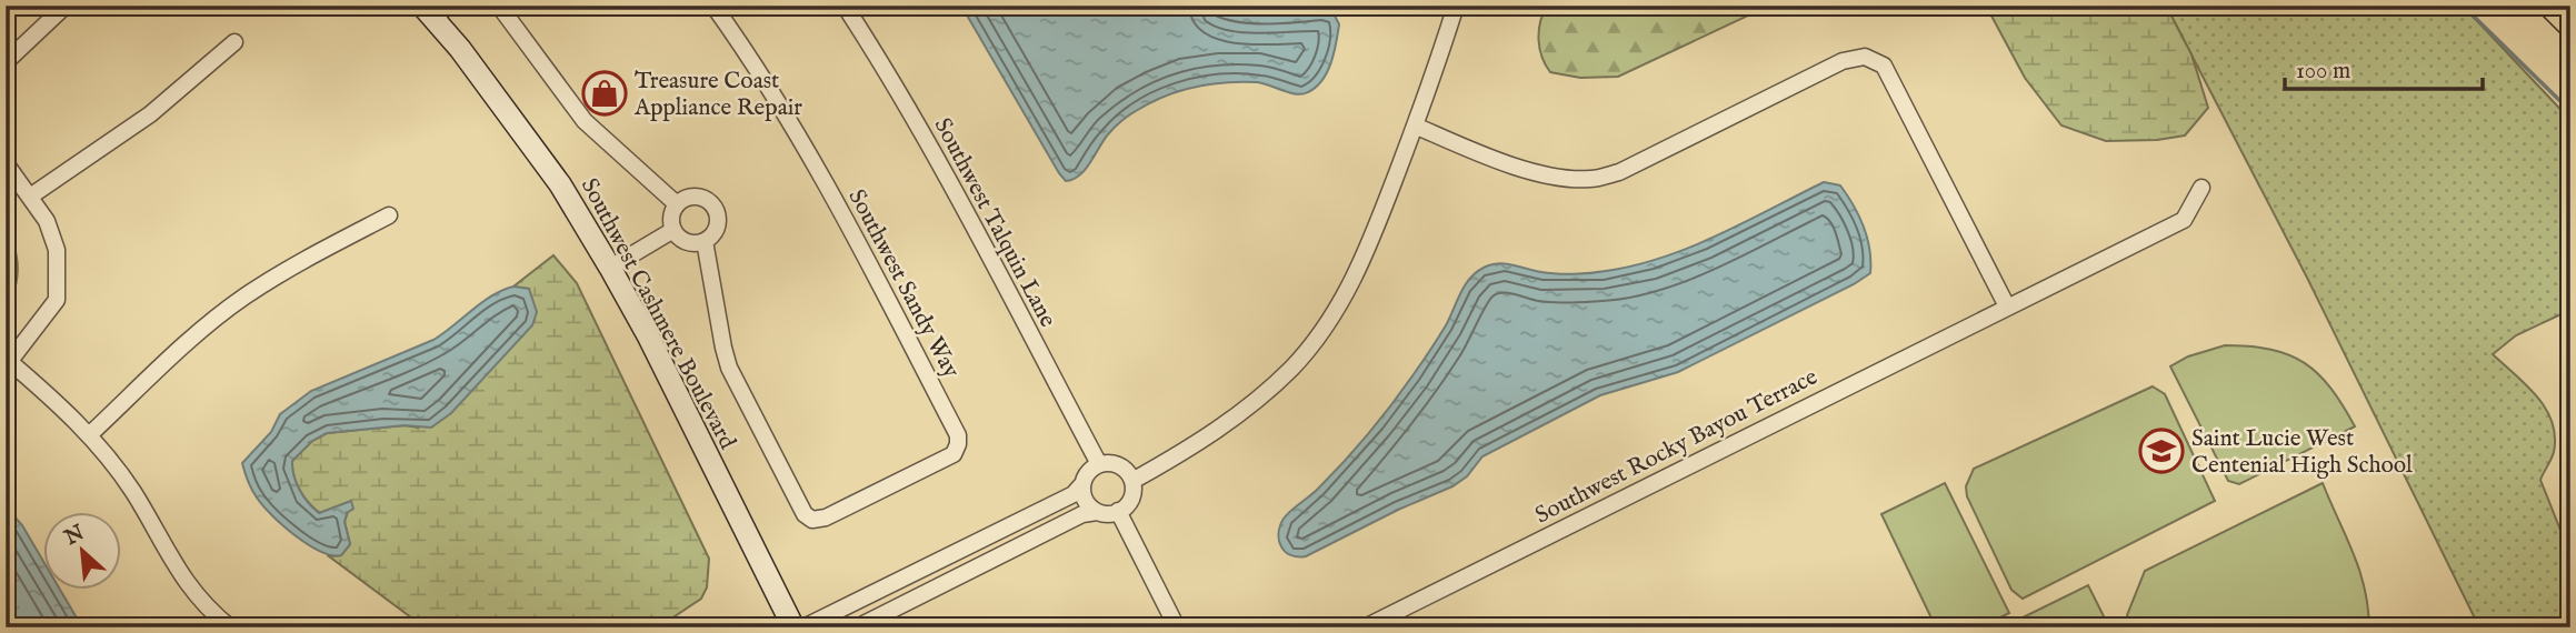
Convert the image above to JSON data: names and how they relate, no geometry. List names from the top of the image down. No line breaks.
{"streets":{"street":["Southwest Talquin Lane","Southwest Sandy Way","Southwest Cashmere Boulevard","Southwest Rocky Bayou Terrace"]},"places":{"shop":["Treasure Coast Appliance Repair"],"school or university":["Saint Lucie West Centenial High School"]},"scale_bar":"100 m","north":"top left"}
